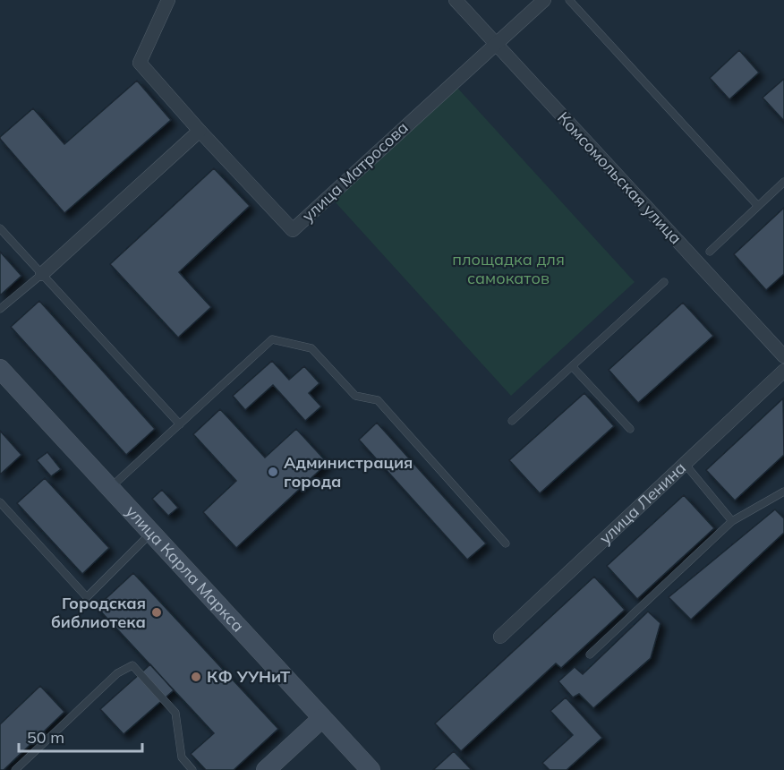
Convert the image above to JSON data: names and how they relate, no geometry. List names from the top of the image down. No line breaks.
{"streets":{"main road":["улица Карла Маркса"],"street":["улица Матросова","Комсомольская улица","улица Ленина"]},"crossings":[["улица Матросова","Комсомольская улица"]],"parks":["площадка для самокатов"],"places":["Администрация города","Городская библиотека","КФ УУНиТ"],"scale_bar":"50 m"}
